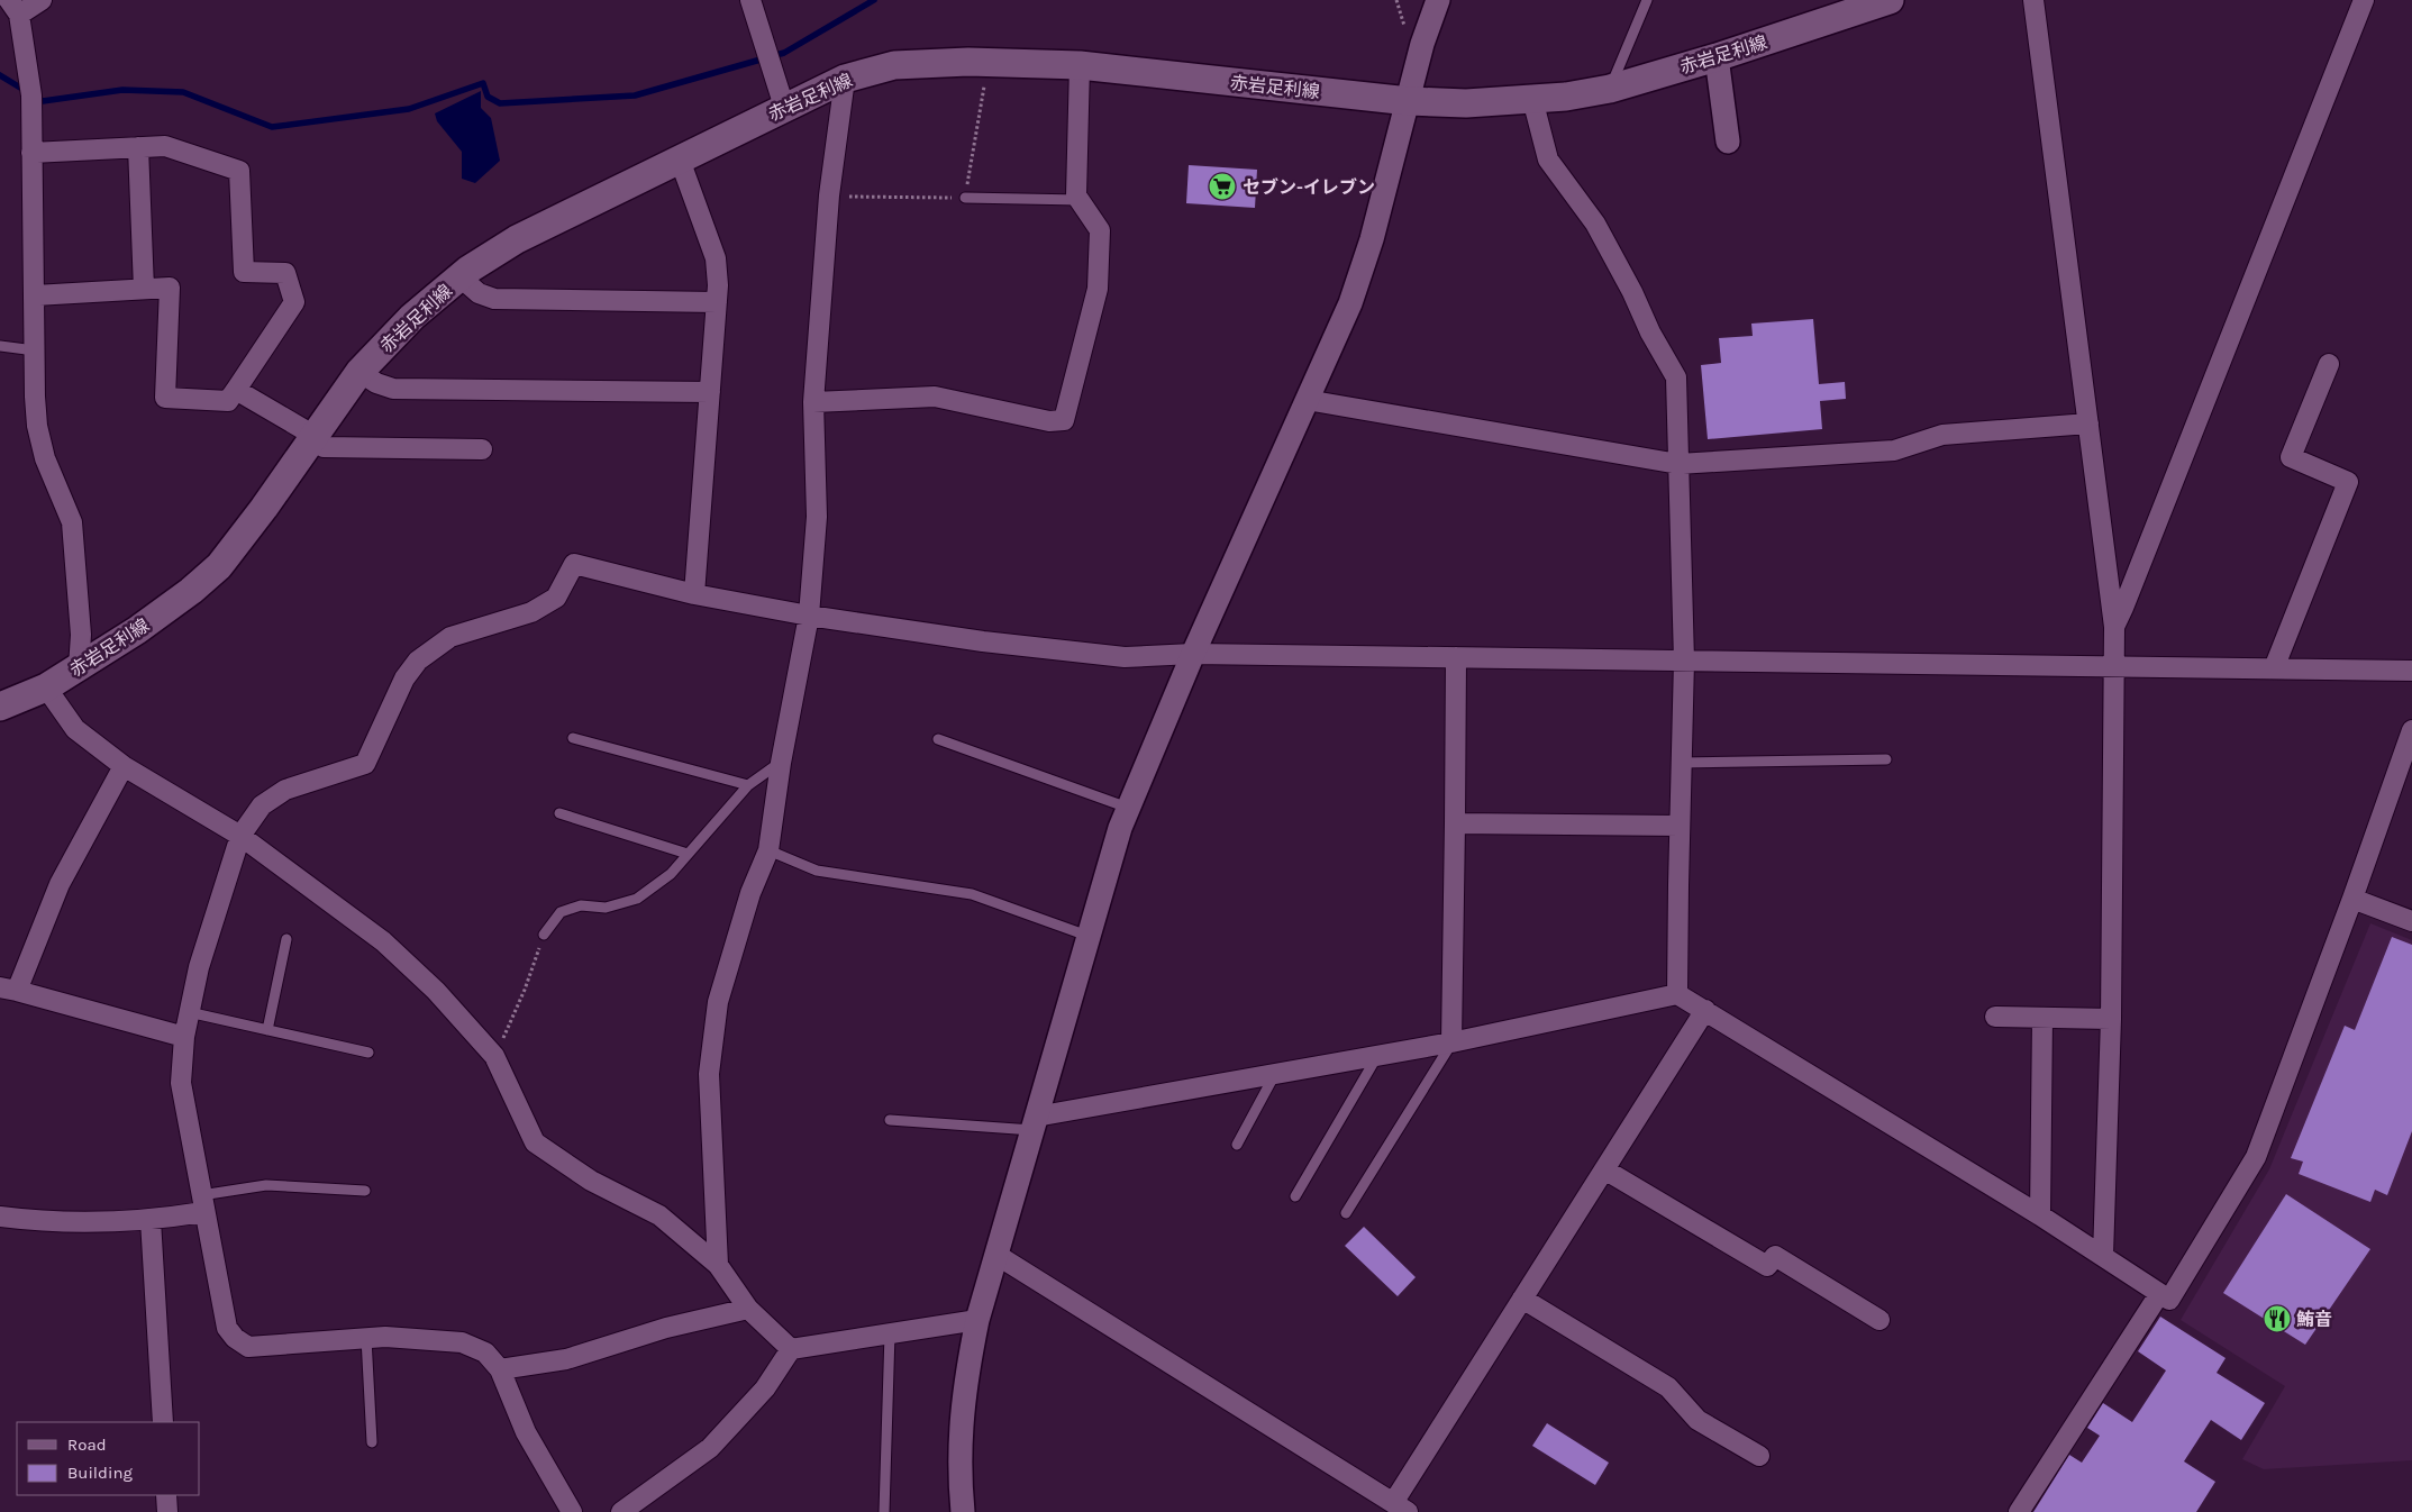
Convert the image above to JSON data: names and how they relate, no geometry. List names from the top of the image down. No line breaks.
{"streets":{"main road":["赤岩足利線"]},"places":{"supermarket":["セブン-イレブン"],"restaurant":["鮪音"]},"legend":["Road","Building"]}
